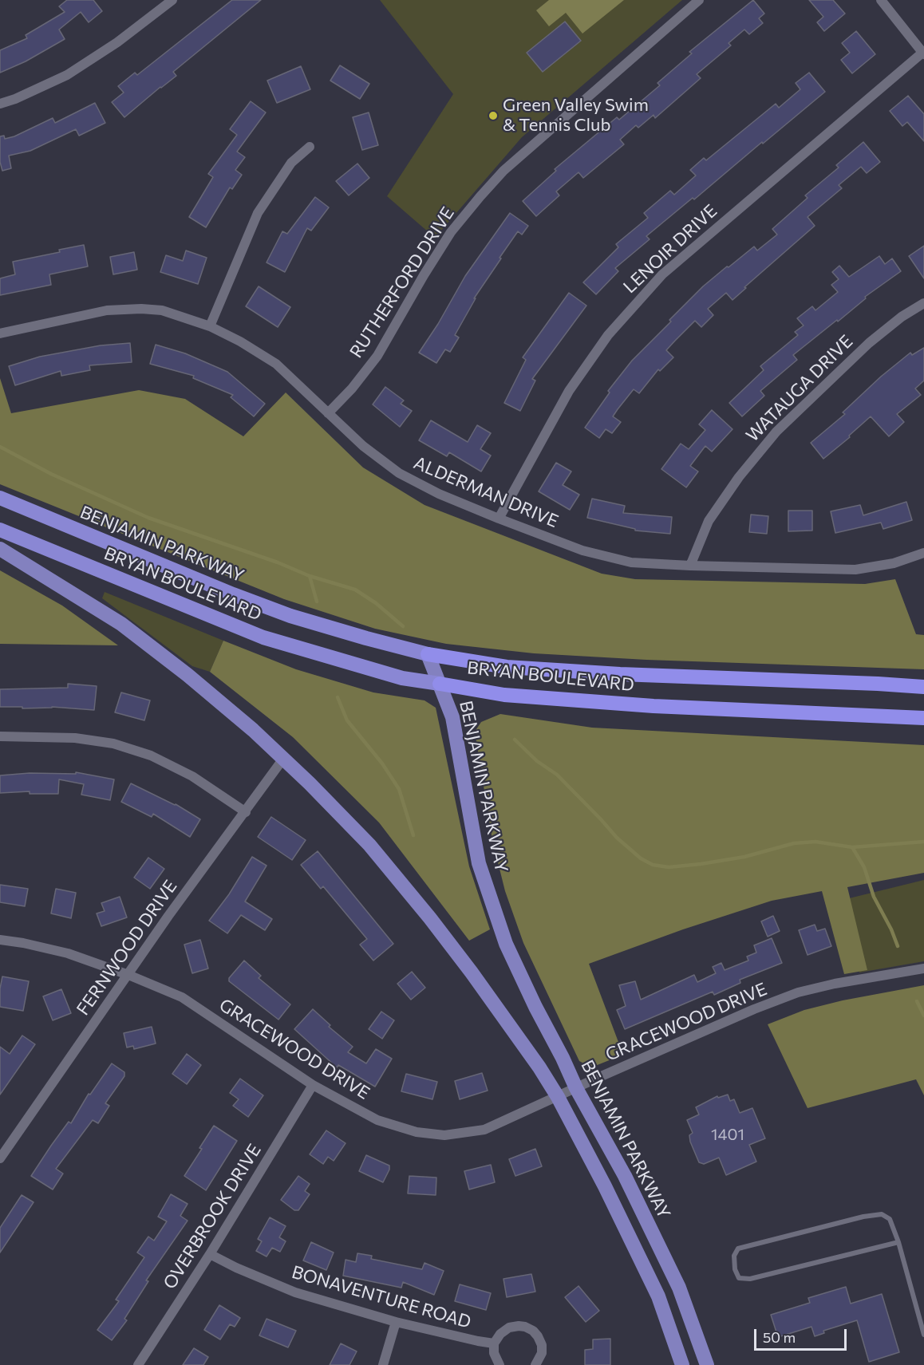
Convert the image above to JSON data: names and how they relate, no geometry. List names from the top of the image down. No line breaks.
{"streets":{"highway":["BENJAMIN PARKWAY","BRYAN BOULEVARD"],"street":["LENOIR DRIVE","RUTHERFORD DRIVE","WATAUGA DRIVE","ALDERMAN DRIVE","FERNWOOD DRIVE","GRACEWOOD DRIVE","OVERBROOK DRIVE","BONAVENTURE ROAD"]},"crossings":[["LENOIR DRIVE","ALDERMAN DRIVE"],["RUTHERFORD DRIVE","ALDERMAN DRIVE"],["WATAUGA DRIVE","ALDERMAN DRIVE"],["BENJAMIN PARKWAY","BRYAN BOULEVARD"],["BENJAMIN PARKWAY","GRACEWOOD DRIVE"],["FERNWOOD DRIVE","GRACEWOOD DRIVE"],["GRACEWOOD DRIVE","OVERBROOK DRIVE"],["OVERBROOK DRIVE","BONAVENTURE ROAD"]],"places":["Green Valley Swim & Tennis Club"],"house_numbers":["1401"],"scale_bar":"50 m"}
